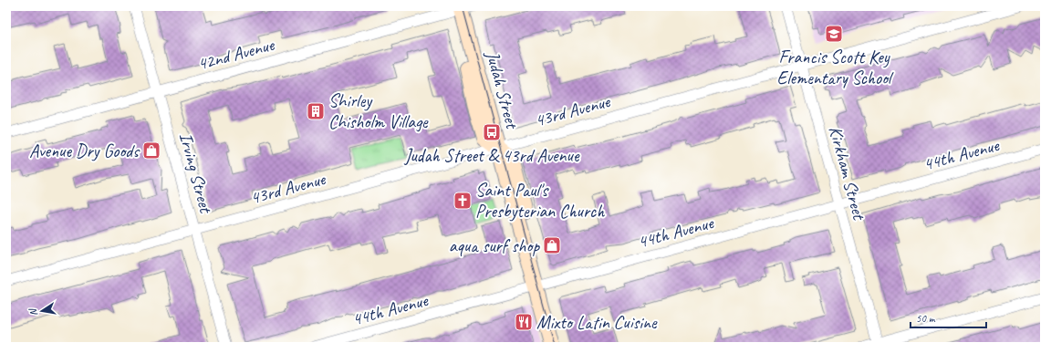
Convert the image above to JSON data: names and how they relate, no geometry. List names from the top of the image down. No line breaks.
{"streets":{"street":["42nd Avenue","Judah Street","43rd Avenue","44th Avenue","Irving Street","Kirkham Street"]},"crossings":[["42nd Avenue","Judah Street"],["42nd Avenue","Irving Street"],["Judah Street","43rd Avenue"],["Judah Street","44th Avenue"],["43rd Avenue","Irving Street"],["43rd Avenue","Kirkham Street"],["44th Avenue","Kirkham Street"]],"places":{"school or university":["Francis Scott Key Elementary School"],"building":["Shirley Chisholm Village"],"bus stop":["Judah Street & 43rd Avenue"],"shop":["Avenue Dry Goods","aqua surf shop"],"church":["Saint Paul's Presbyterian Church"],"restaurant":["Mixto Latin Cuisine"]},"scale_bar":"50 m","north":"left"}
